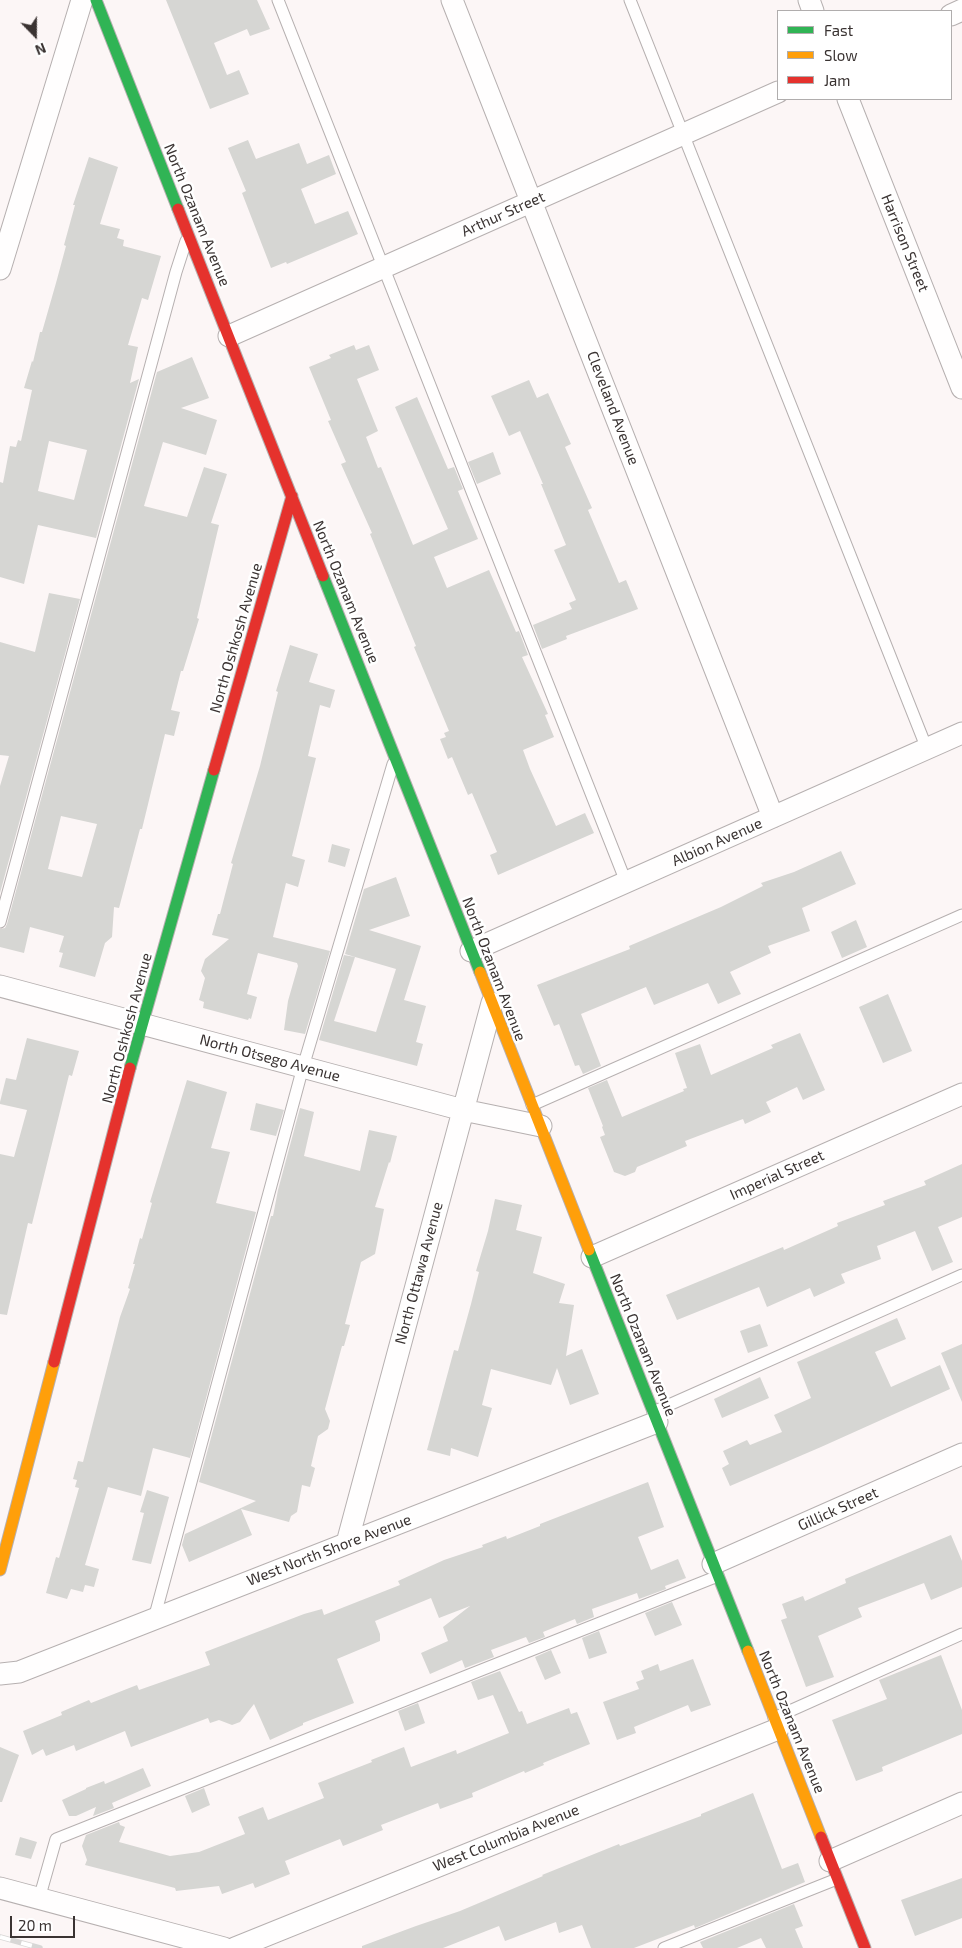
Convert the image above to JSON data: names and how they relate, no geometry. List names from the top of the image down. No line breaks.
{"streets":{"street":["Arthur Street","North Ozanam Avenue","Harrison Street","Cleveland Avenue","North Oshkosh Avenue","Albion Avenue","North Otsego Avenue","Imperial Street","North Ottawa Avenue","Gillick Street","West North Shore Avenue","West Columbia Avenue"]},"crossings":[["Arthur Street","North Ozanam Avenue"],["Arthur Street","Cleveland Avenue"],["North Ozanam Avenue","North Oshkosh Avenue"],["North Ozanam Avenue","Albion Avenue"],["North Ozanam Avenue","North Otsego Avenue"],["North Ozanam Avenue","Imperial Street"],["North Ozanam Avenue","North Ottawa Avenue"],["North Ozanam Avenue","Gillick Street"],["North Ozanam Avenue","West North Shore Avenue"],["North Ozanam Avenue","West Columbia Avenue"],["Cleveland Avenue","Albion Avenue"],["North Oshkosh Avenue","North Otsego Avenue"],["North Otsego Avenue","North Ottawa Avenue"],["North Ottawa Avenue","West North Shore Avenue"]],"legend":["Fast","Slow","Jam"],"scale_bar":"20 m","north":"bottom"}
